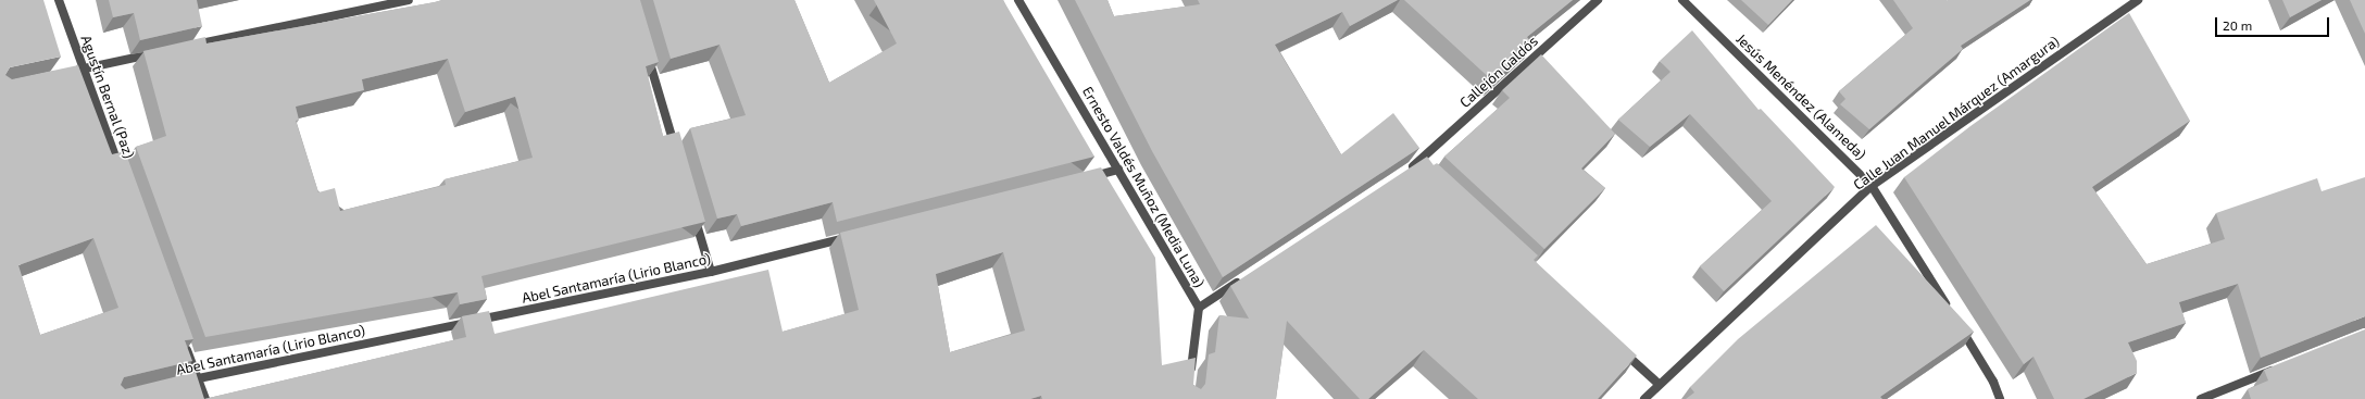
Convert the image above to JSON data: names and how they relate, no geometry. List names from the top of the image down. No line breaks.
{"streets":{"street":["Callejón Galdós","Agustín Bernal (Paz)","Jesús Menéndez (Alameda)","Calle Juan Manuel Márquez (Amargura)","Ernesto Valdés Muñoz (Media Luna)","Abel Santamaría (Lirio Blanco)"]},"crossings":[["Jesús Menéndez (Alameda)","Calle Juan Manuel Márquez (Amargura)"]],"scale_bar":"20 m"}
